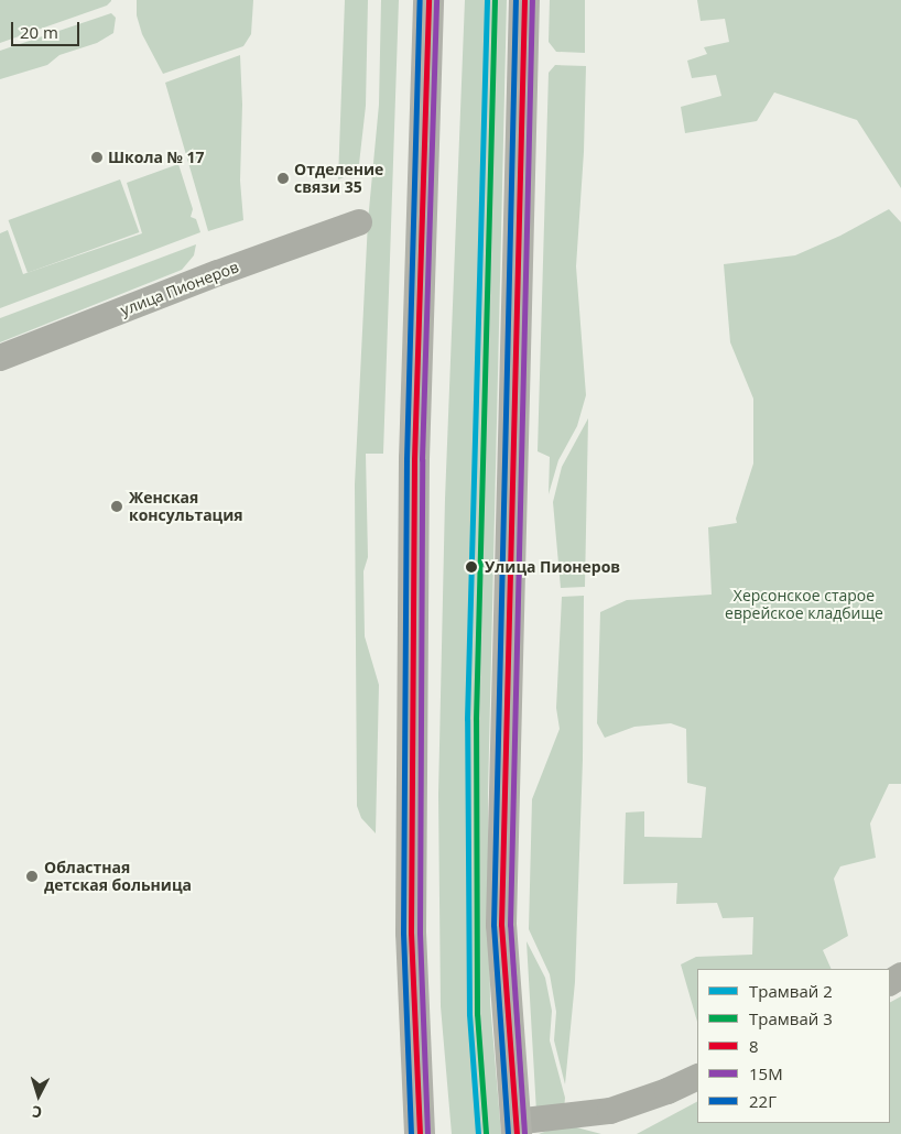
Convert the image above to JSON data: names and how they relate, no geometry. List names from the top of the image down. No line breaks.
{"streets":{"street":["улица Пионеров"]},"parks":["Херсонское старое еврейское кладбище"],"places":["Школа № 17","Отделение связи 35","Женская консультация","Улица Пионеров","Областная детская больница"],"lines":["tram line 2","tram line 3","transit line 8","transit line 15М","transit line 22Г"],"legend":["Трамвай 2","Трамвай 3","8","15М","22Г"],"scale_bar":"20 m","north":"bottom"}
